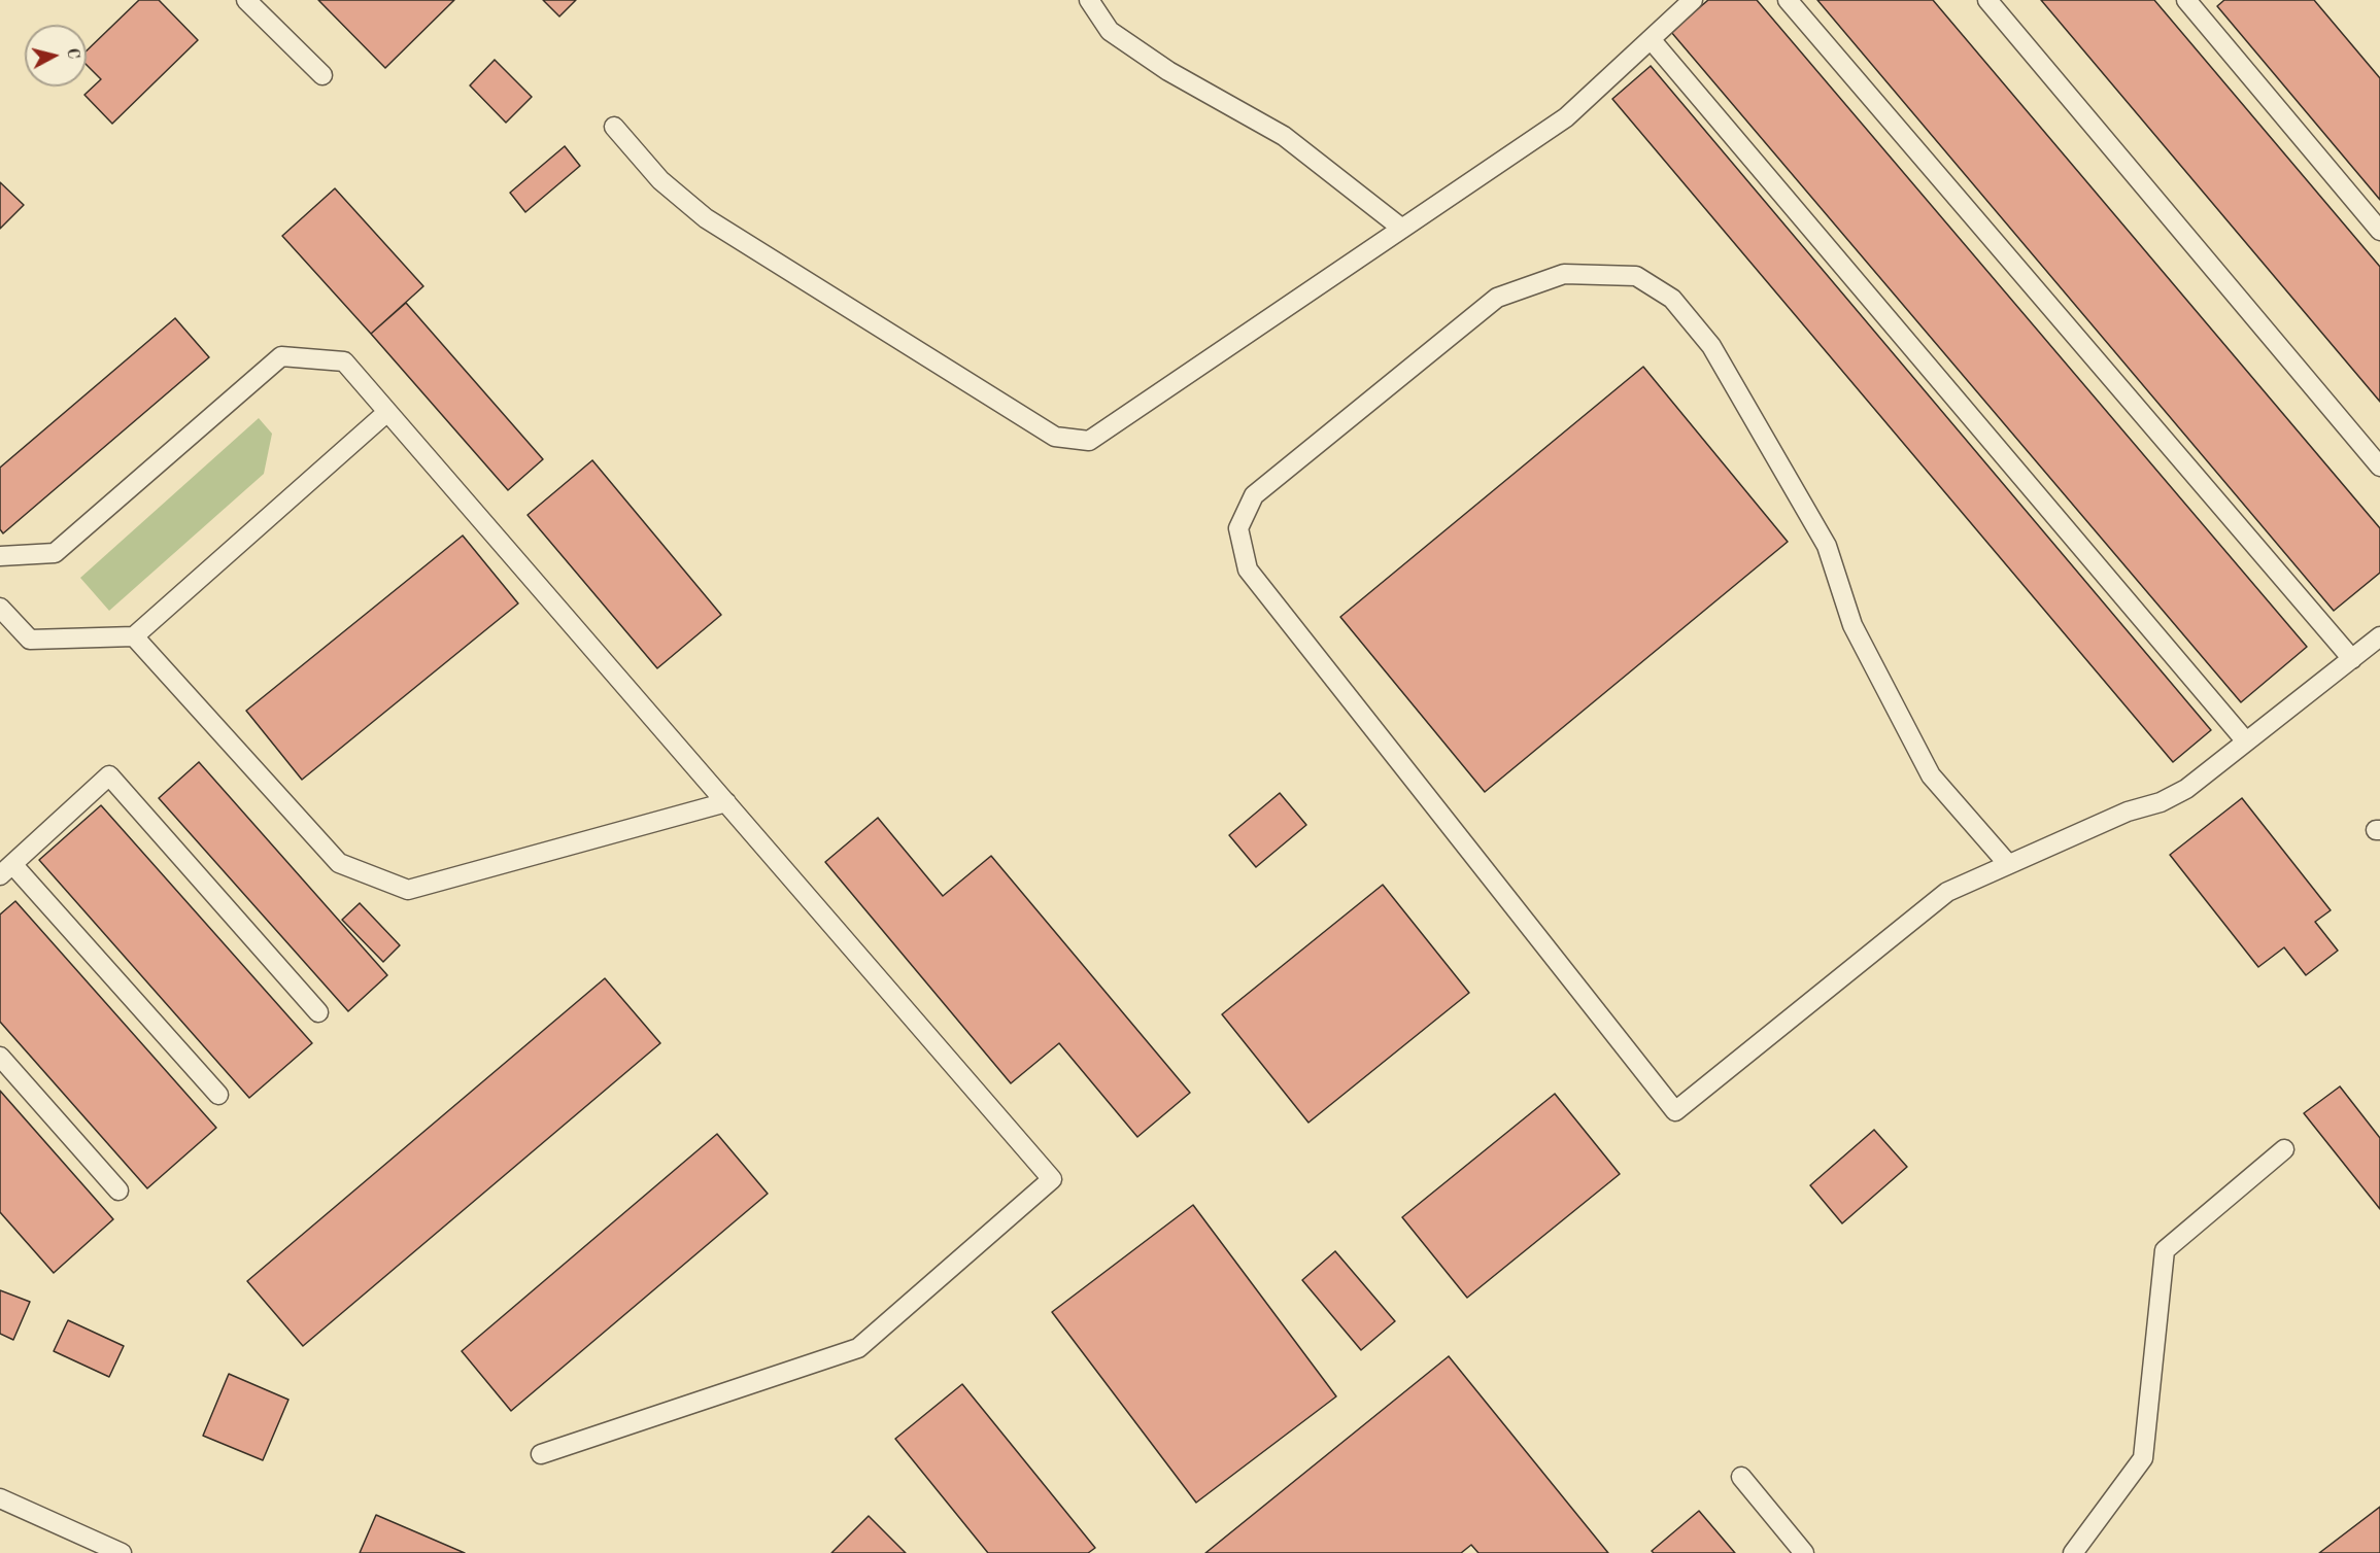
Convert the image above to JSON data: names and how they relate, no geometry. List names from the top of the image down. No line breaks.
{"north":"right"}
